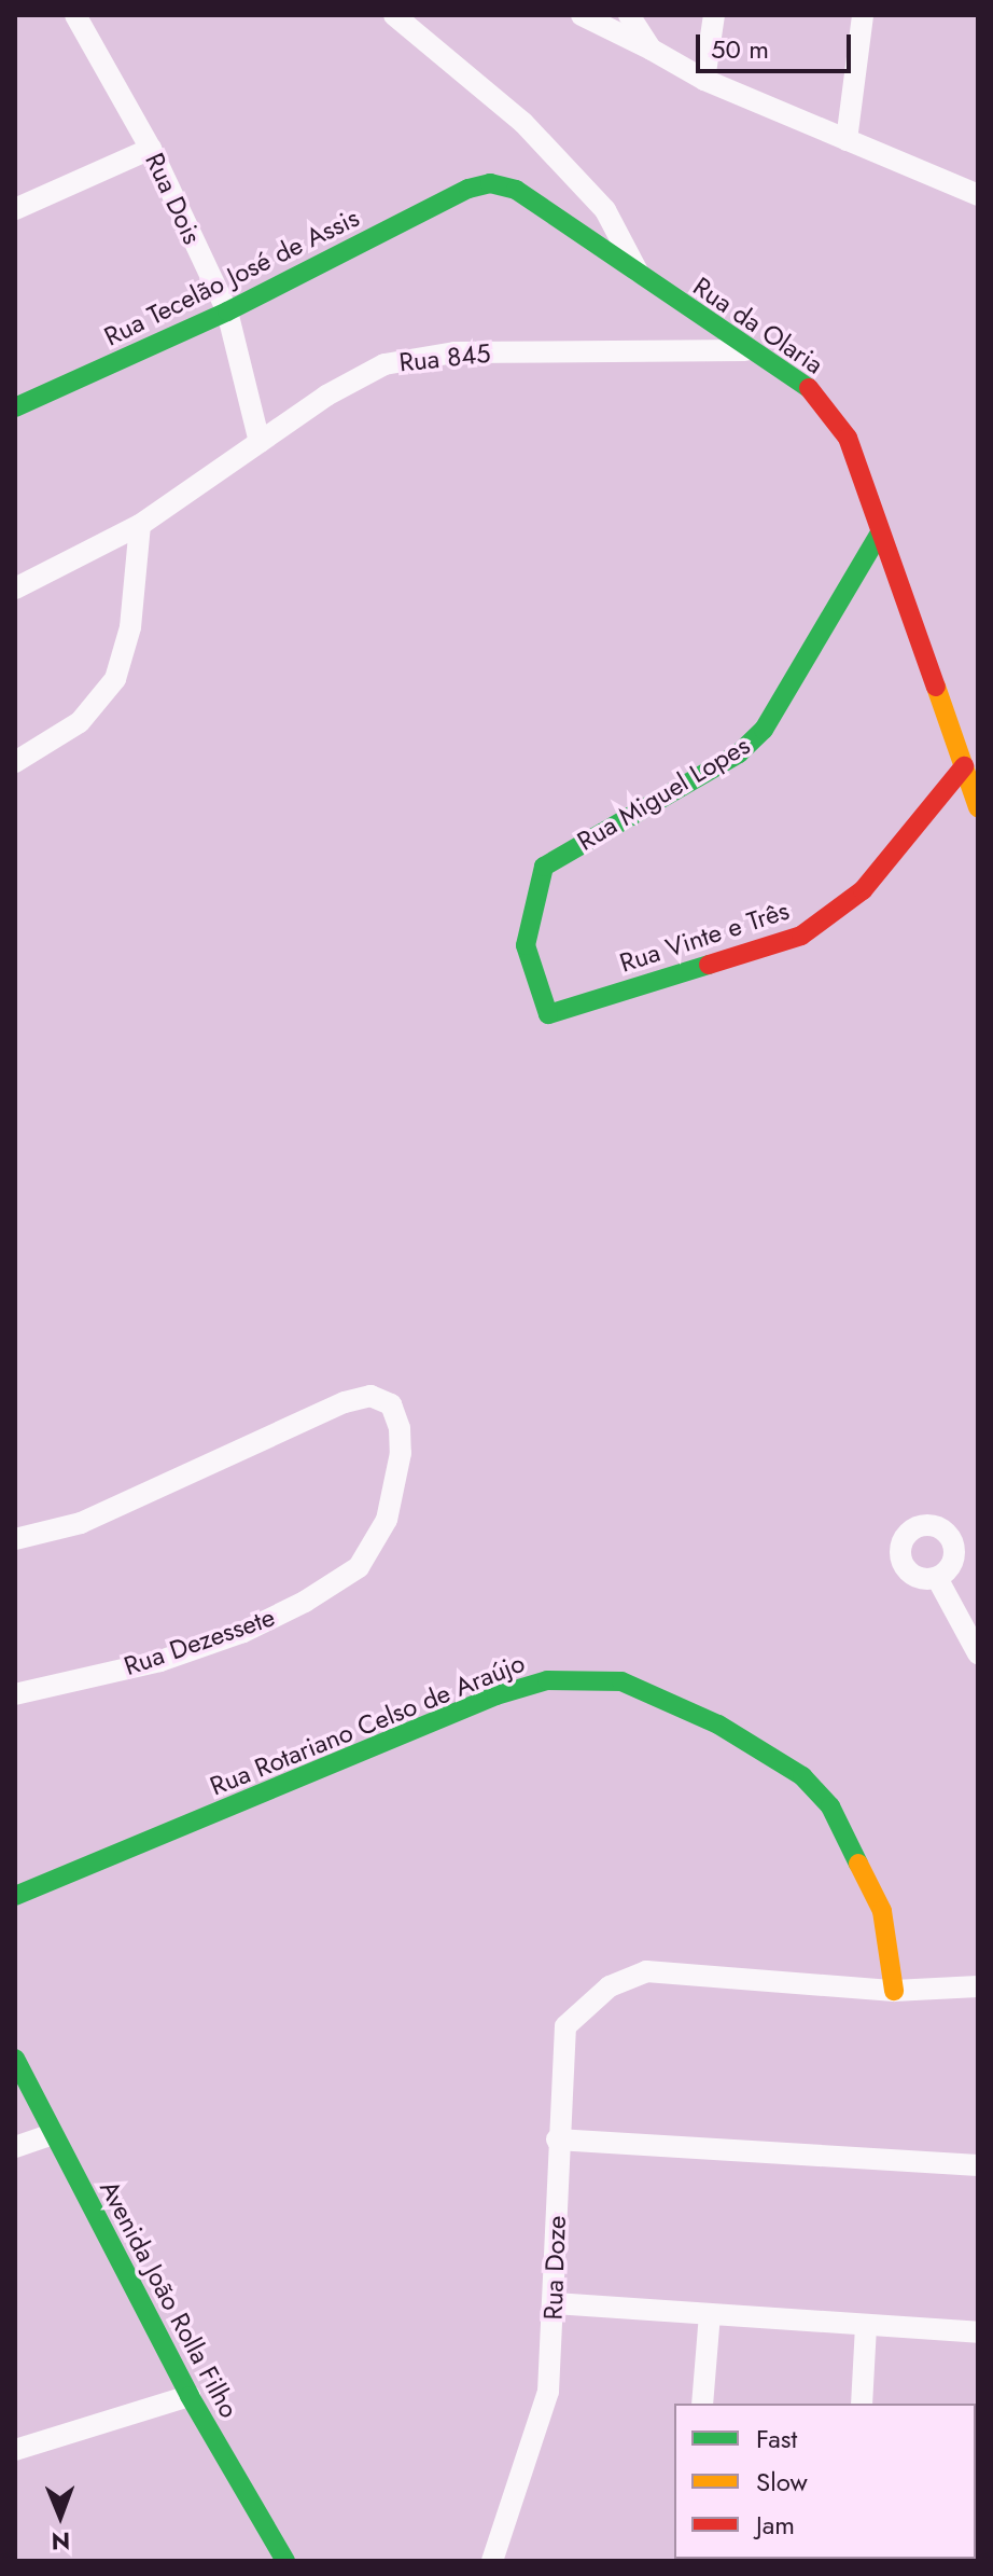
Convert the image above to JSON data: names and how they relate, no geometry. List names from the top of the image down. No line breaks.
{"streets":{"street":["Rua Dois","Rua Tecelão José de Assis","Rua da Olaria","Rua 845","Rua Miguel Lopes","Rua Vinte e Três","Rua Dezessete","Rua Rotariano Celso de Araújo","Rua Doze","Avenida João Rolla Filho"]},"crossings":[["Rua Dois","Rua Tecelão José de Assis"],["Rua Dois","Rua 845"],["Rua Tecelão José de Assis","Rua da Olaria"],["Rua da Olaria","Rua 845"],["Rua da Olaria","Rua Miguel Lopes"],["Rua da Olaria","Rua Vinte e Três"],["Rua Miguel Lopes","Rua Vinte e Três"],["Rua Rotariano Celso de Araújo","Rua Doze"]],"legend":["Fast","Slow","Jam"],"scale_bar":"50 m","north":"bottom"}
